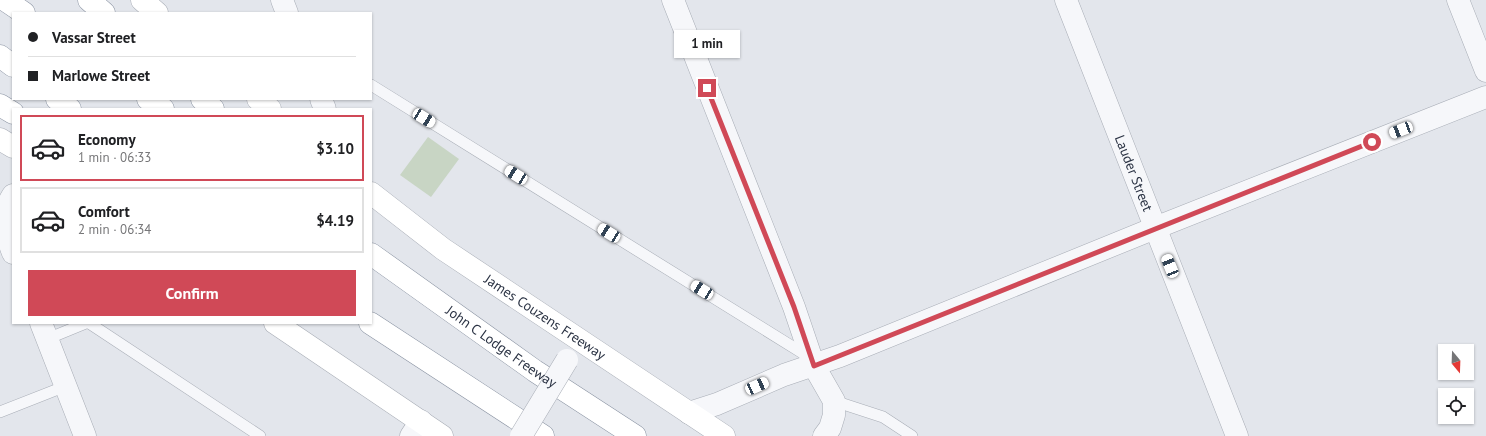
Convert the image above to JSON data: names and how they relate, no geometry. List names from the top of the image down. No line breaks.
{"streets":{"main road":["James Couzens Freeway","John C Lodge Freeway"],"street":["Lauder Street"]},"north":"bottom","page":{"banner":["Vassar Street","Marlowe Street"],"bubble":"1 min","list":[{"name":"Economy","note":"1 min · 06:33","value":"$3.10"},{"name":"Comfort","note":"2 min · 06:34","value":"$4.19"}],"buttons":"Confirm"}}
